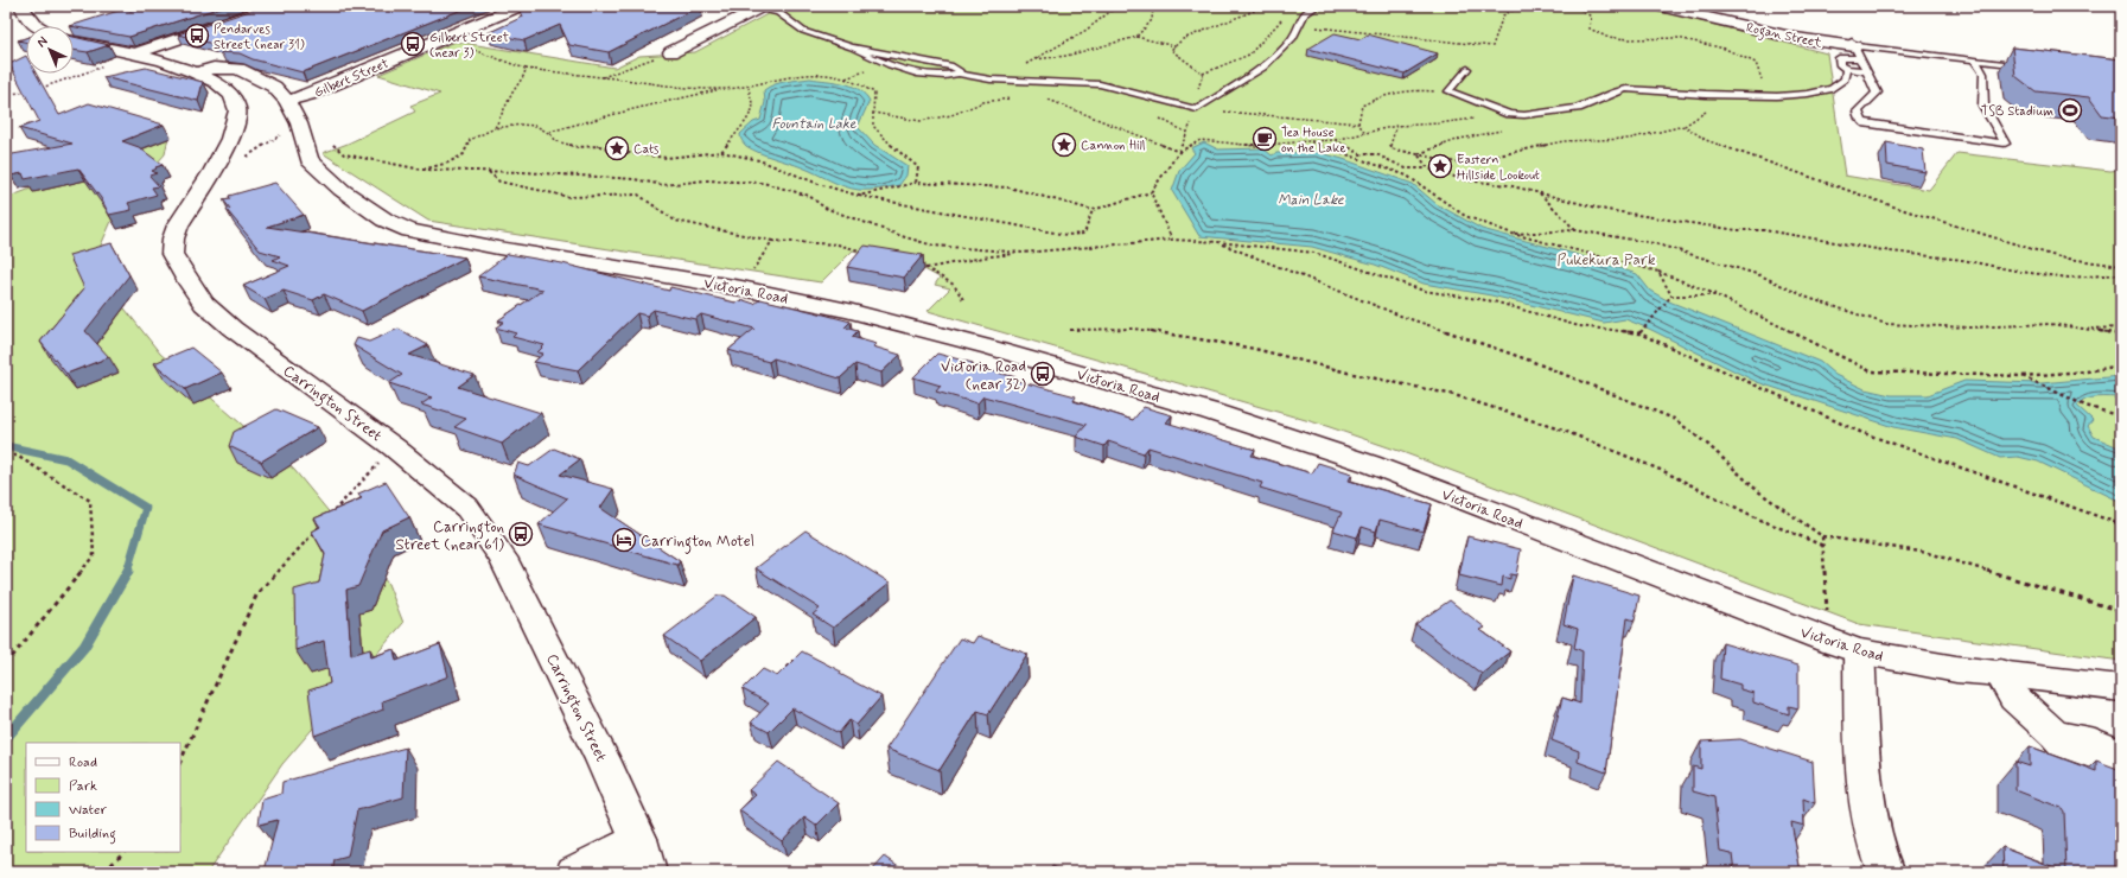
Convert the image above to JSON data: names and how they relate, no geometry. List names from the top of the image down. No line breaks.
{"streets":{"street":["Rogan Street","Gilbert Street","Victoria Road","Carrington Street"]},"crossings":[["Gilbert Street","Victoria Road"],["Victoria Road","Carrington Street"]],"water":["Fountain Lake","Main Lake"],"parks":["Pukekura Park"],"places":{"bus stop":["Pendarves Street (near 31)","Gilbert Street (near 3)","Victoria Road (near 32)","Carrington Street (near 61)"],"sports":["TSB Stadium"],"cafe":["Tea House on the Lake"],"place":["Cannon Hill","Cats","Eastern Hillside Lookout"],"hotel":["Carrington Motel"]},"legend":["Road","Park","Water","Building"],"north":"top left"}
